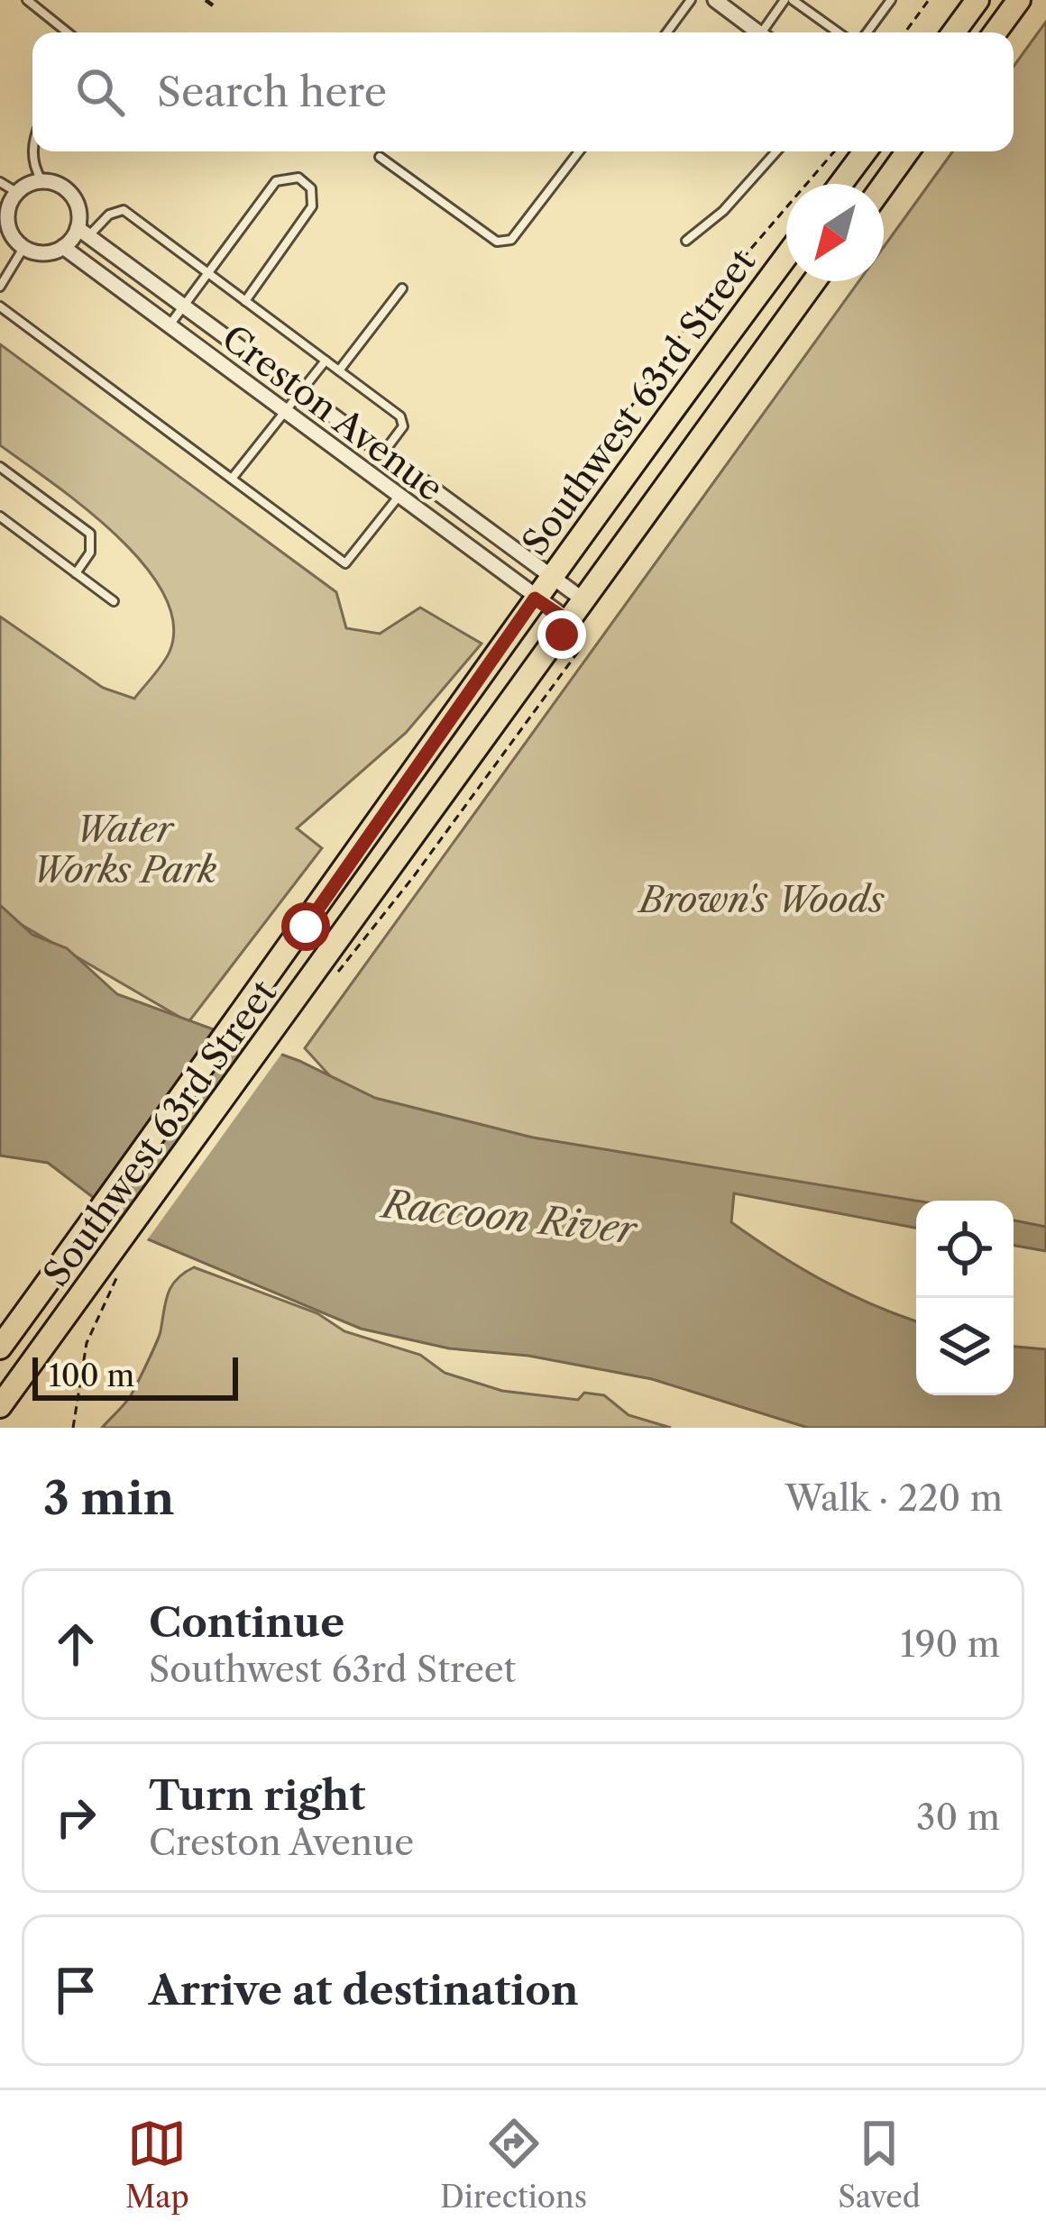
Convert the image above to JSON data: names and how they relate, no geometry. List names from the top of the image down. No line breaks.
{"streets":{"main road":["Southwest 63rd Street"],"street":["Creston Avenue"]},"crossings":[["Southwest 63rd Street","Creston Avenue"]],"water":["Raccoon River"],"parks":["Water Works Park","Brown's Woods"],"scale_bar":"100 m","north":"bottom left","page":{"search":"Search here","scale":"100 m","heading":["3 min","Walk · 220 m"],"list":[["Continue","Southwest 63rd Street","190 m"],["Turn right","Creston Avenue","30 m"],"Arrive at destination"],"nav":["Map","Directions","Saved"]}}
